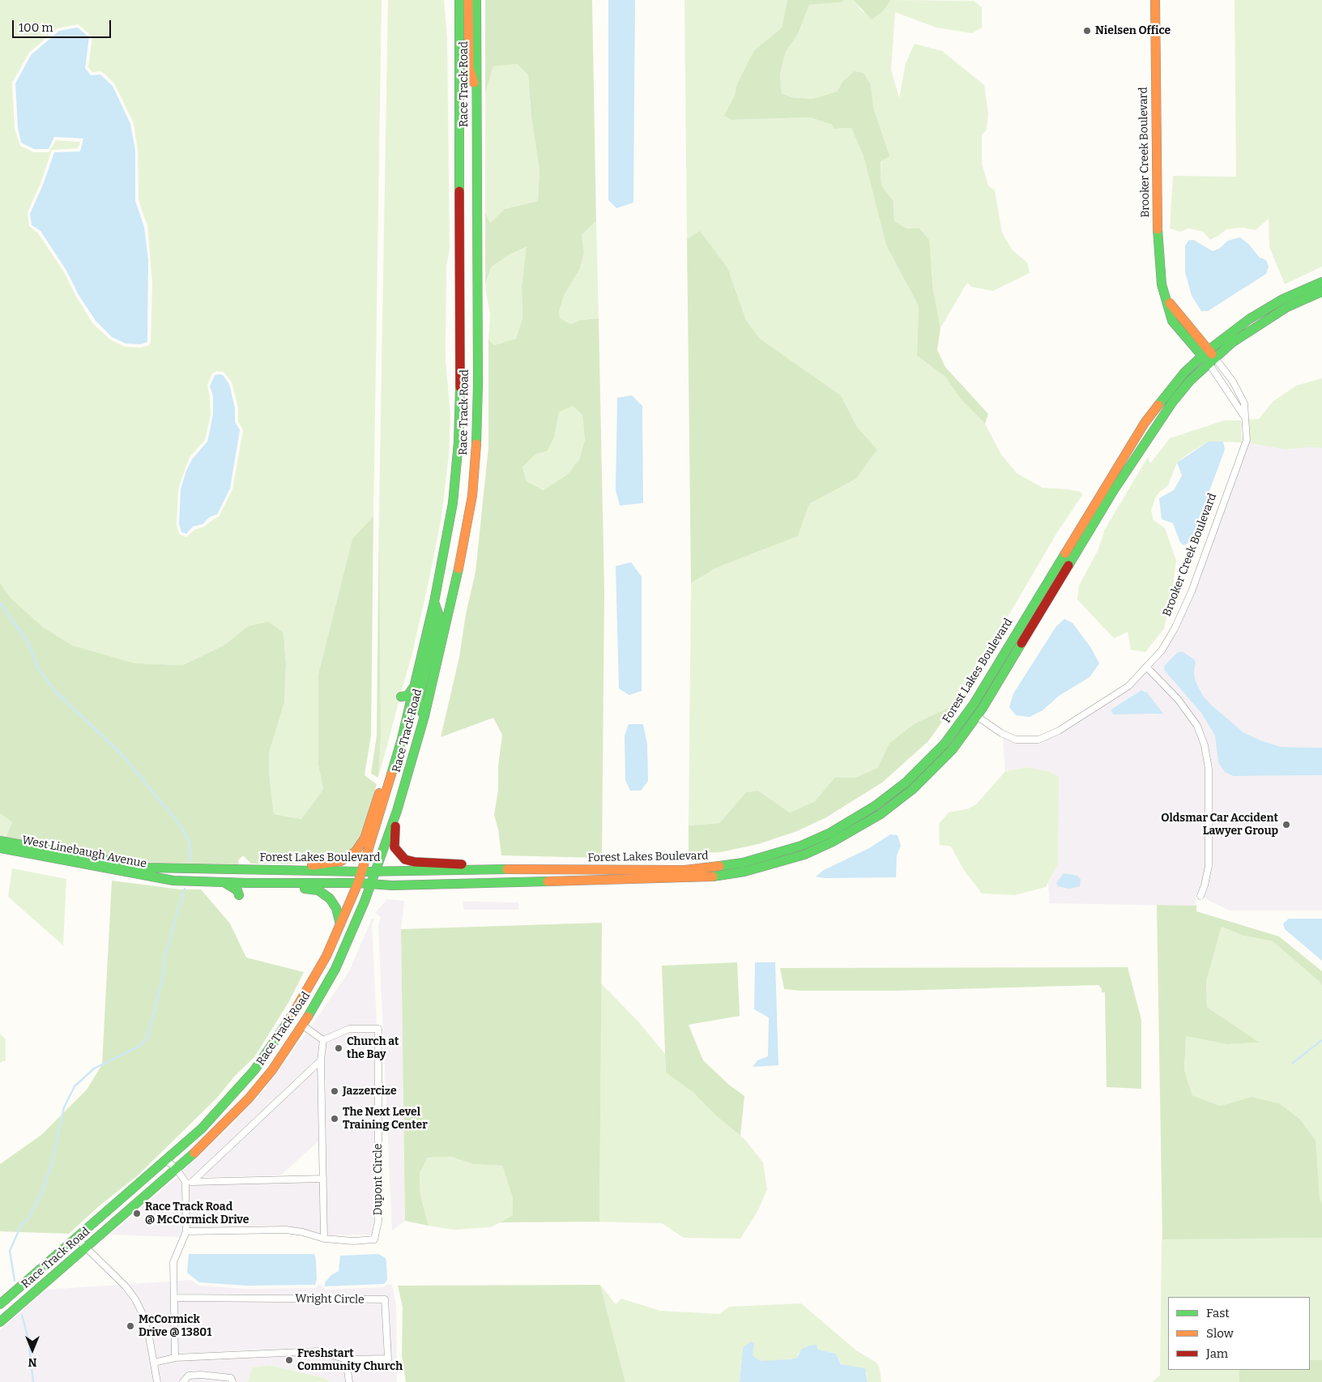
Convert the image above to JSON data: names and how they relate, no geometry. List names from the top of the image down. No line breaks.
{"streets":{"main road":["Race Track Road","Brooker Creek Boulevard","Forest Lakes Boulevard","West Linebaugh Avenue"],"street":["Dupont Circle","Wright Circle"]},"crossings":[["Race Track Road","Forest Lakes Boulevard"],["Brooker Creek Boulevard","Forest Lakes Boulevard"],["Forest Lakes Boulevard","West Linebaugh Avenue"]],"places":["Nielsen Office","Oldsmar Car Accident Lawyer Group","Church at the Bay","Jazzercize","The Next Level Training Center","Race Track Road @ McCormick Drive","McCormick Drive @ 13801","Freshstart Community Church"],"legend":["Fast","Slow","Jam"],"scale_bar":"100 m","north":"bottom"}
